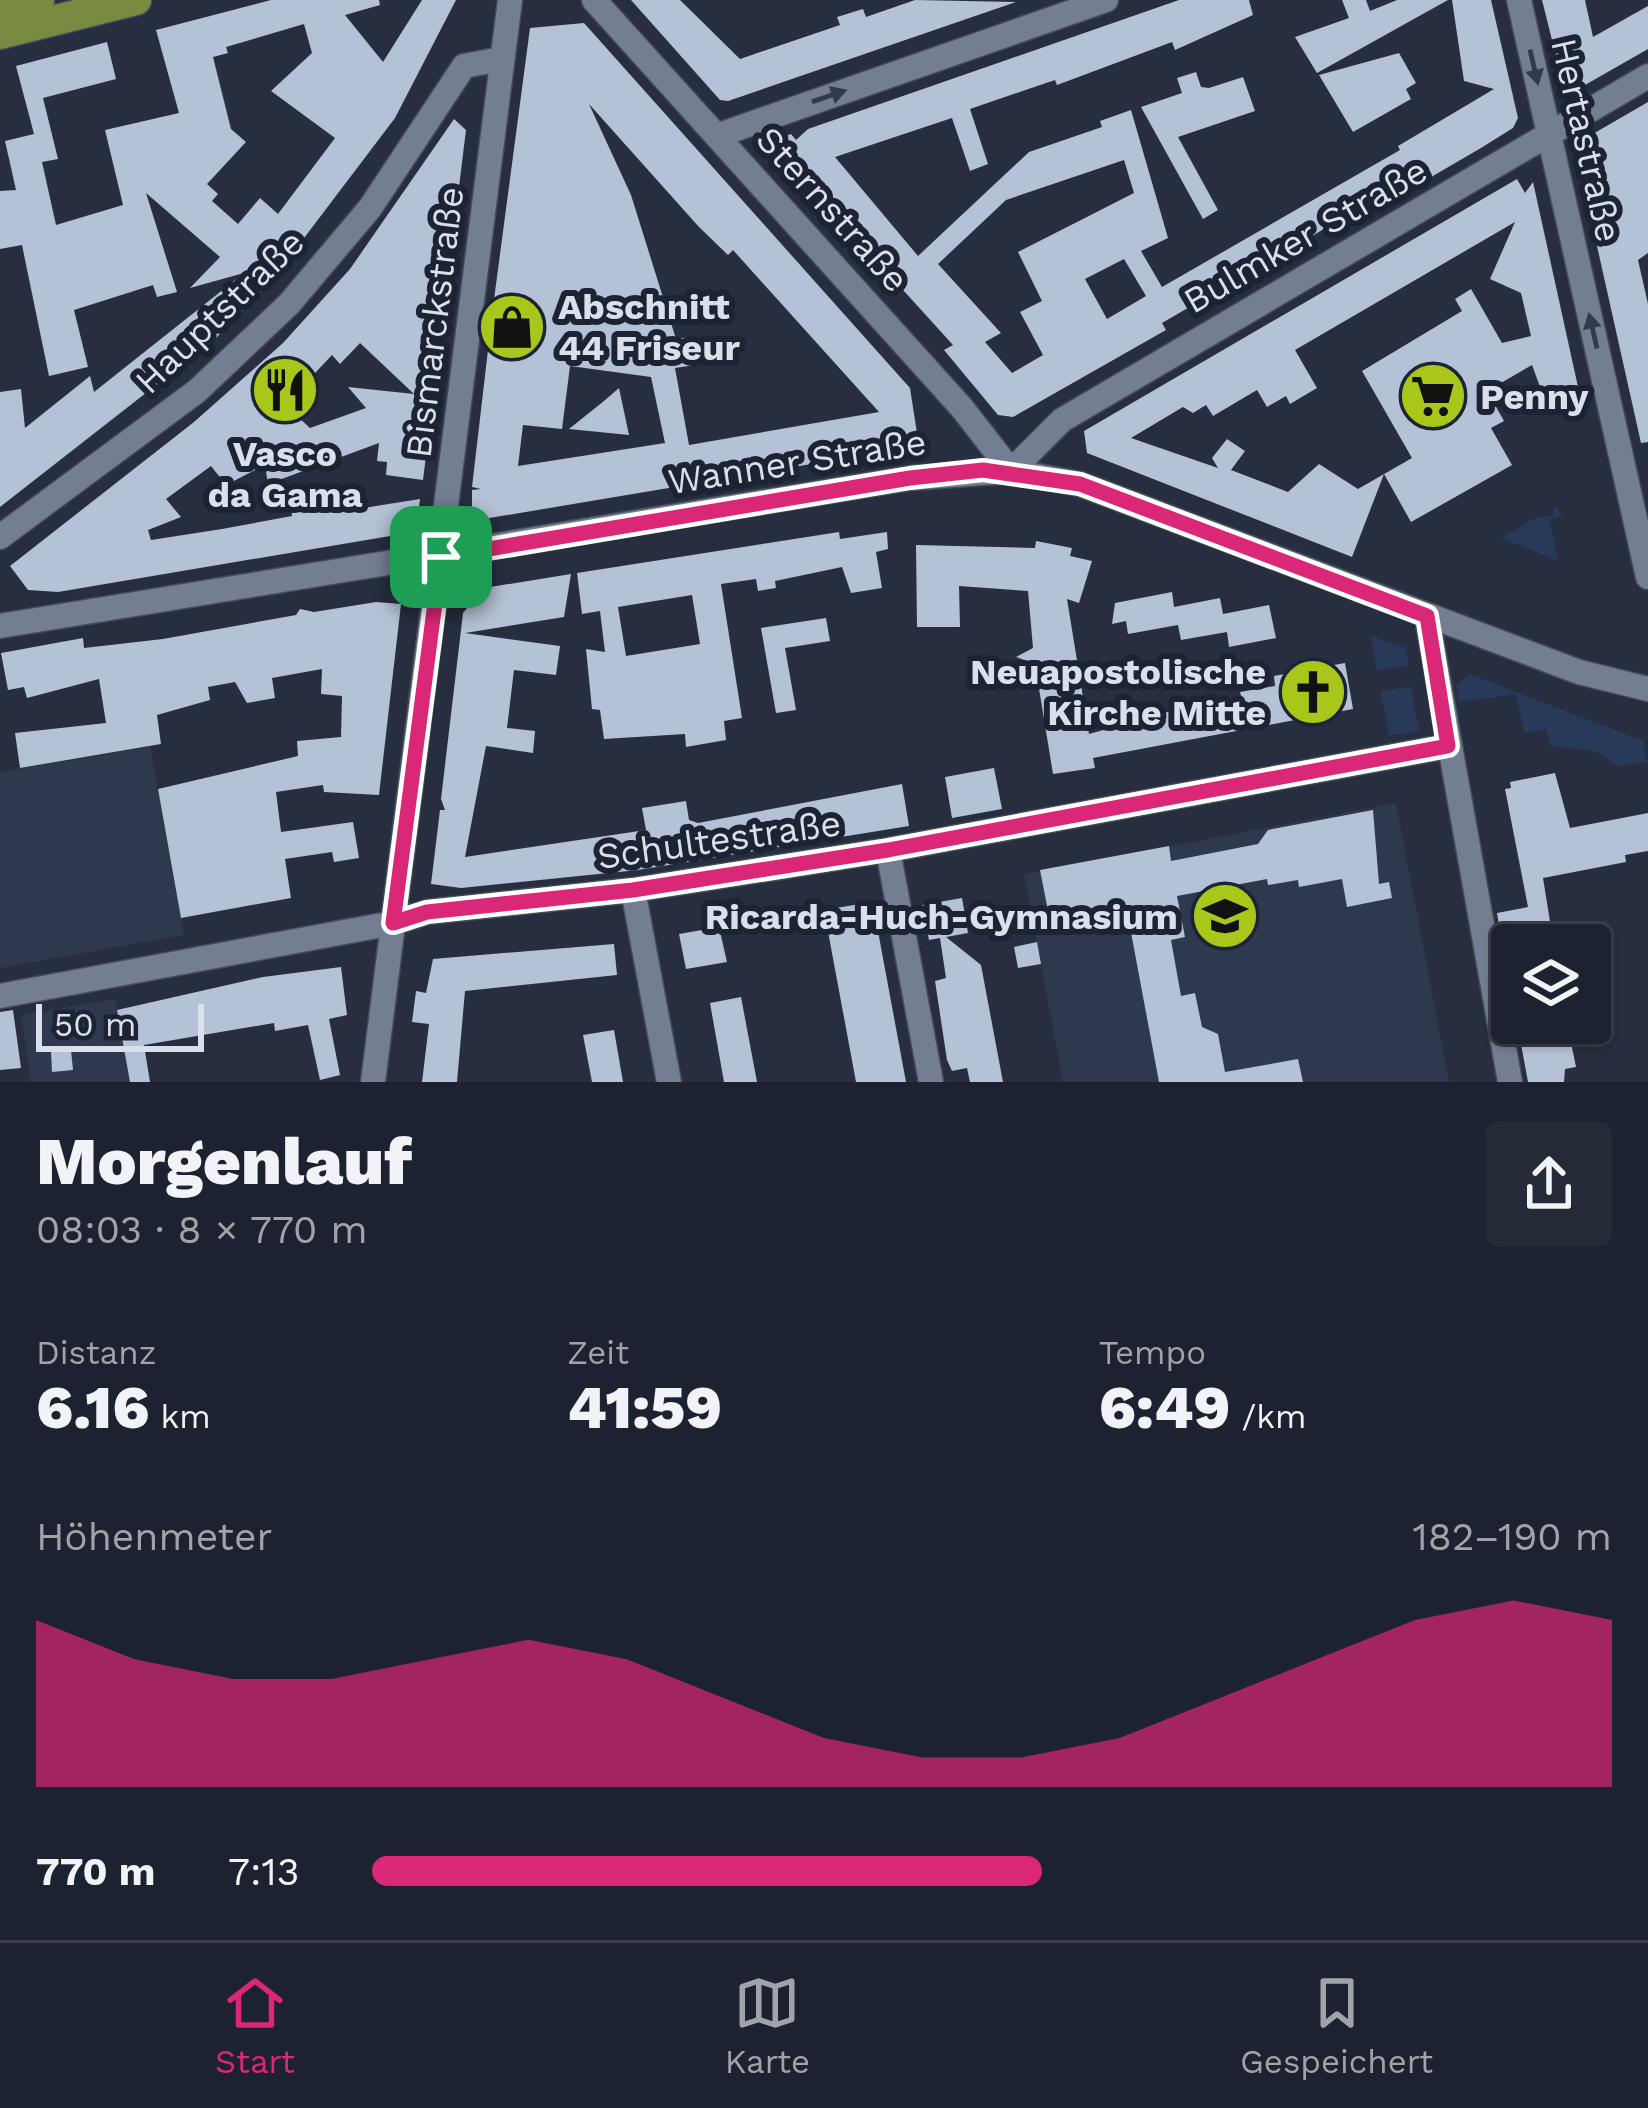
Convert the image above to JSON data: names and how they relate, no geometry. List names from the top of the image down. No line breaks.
{"streets":{"street":["Hertastraße","Sternstraße","Bulmker Straße","Hauptstraße","Bismarckstraße","Wanner Straße","Schultestraße"]},"crossings":[["Hertastraße","Bulmker Straße"],["Sternstraße","Bulmker Straße"],["Sternstraße","Wanner Straße"],["Bulmker Straße","Wanner Straße"],["Hauptstraße","Bismarckstraße"],["Bismarckstraße","Wanner Straße"],["Bismarckstraße","Schultestraße"]],"places":{"shop":["Abschnitt 44 Friseur"],"restaurant":["Vasco da Gama"],"supermarket":["Penny"],"church":["Neuapostolische Kirche Mitte"],"school or university":["Ricarda-Huch-Gymnasium"]},"scale_bar":"50 m","page":{"scale":"50 m","heading":["Morgenlauf","08:03 · 8 × 770 m"],"stats":[["Distanz","6.16 km"],["Zeit","41:59"],["Tempo","6:49 /km"]],"chart":["Höhenmeter","182–190 m"],"list":[{"name":"770 m","note":"7:13"}],"tabs":["Start","Karte","Gespeichert"]}}
